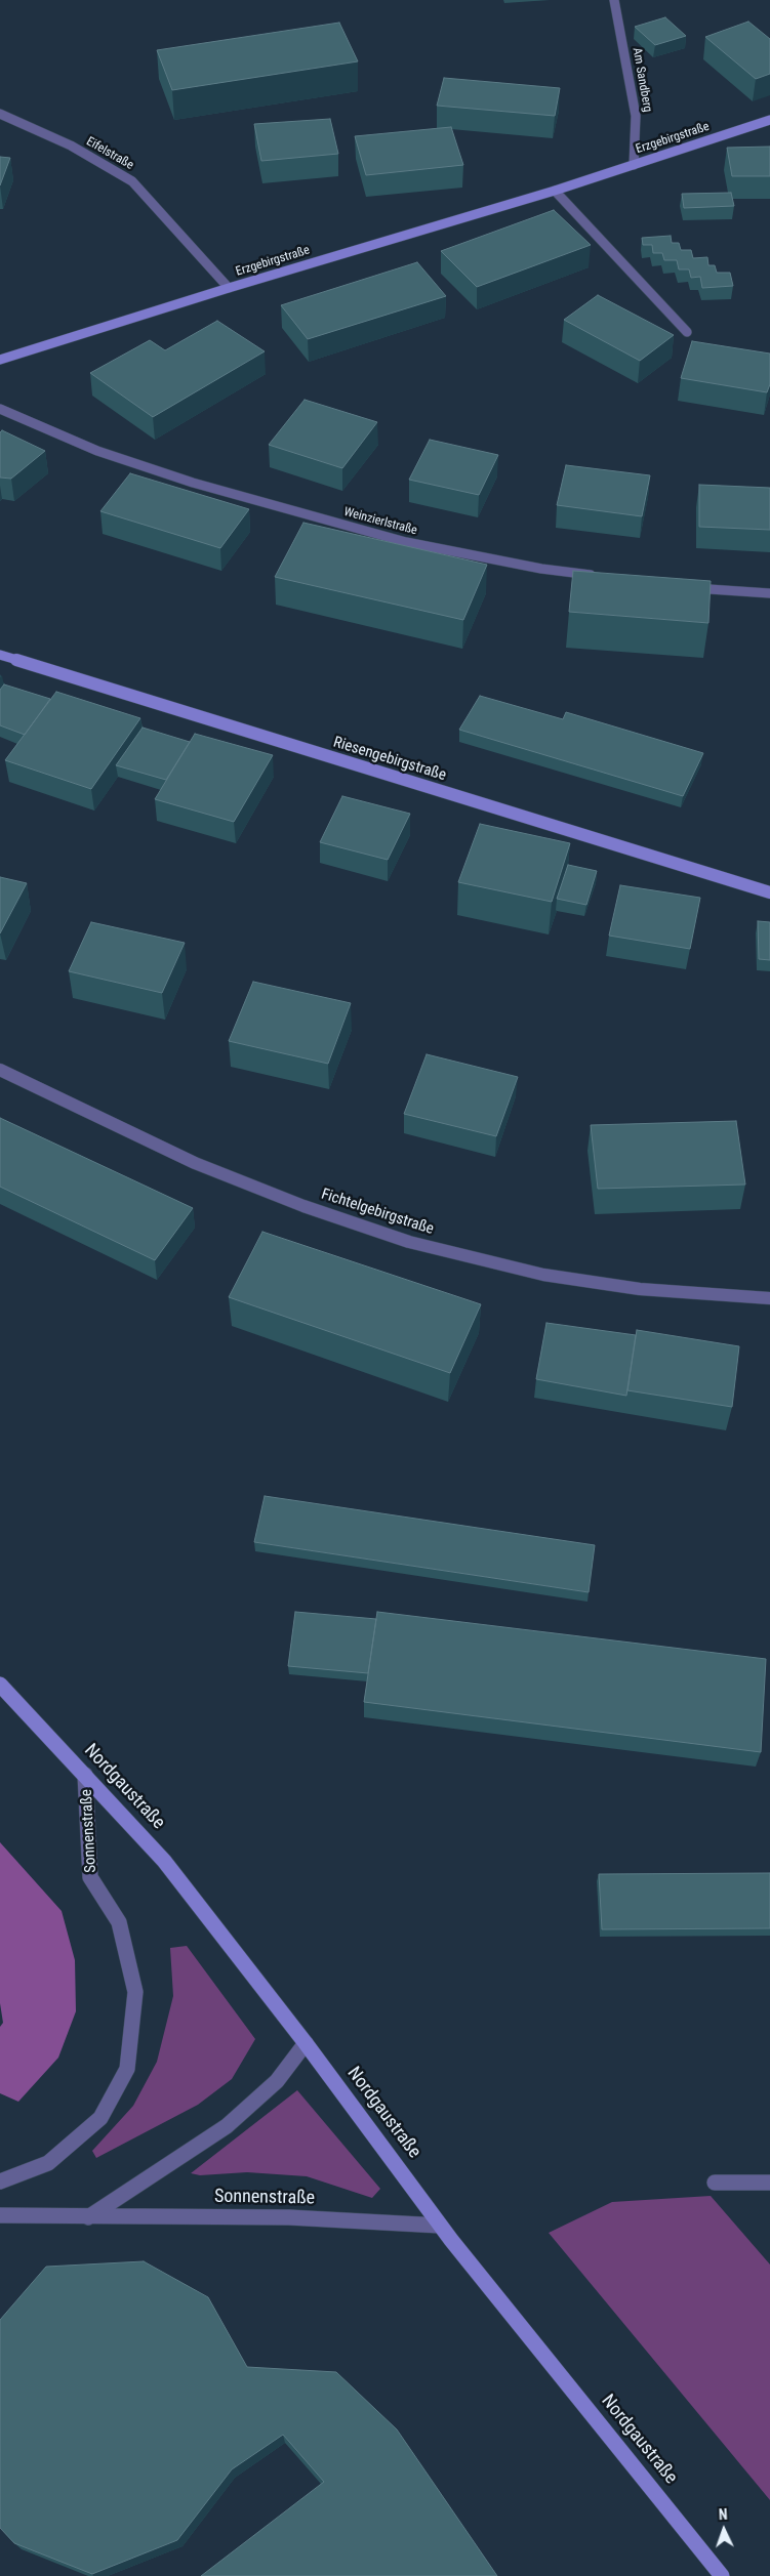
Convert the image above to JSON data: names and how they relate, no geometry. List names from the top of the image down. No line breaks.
{"streets":{"street":["Am Sandberg","Erzgebirgstraße","Eifelstraße","Weinzierlstraße","Riesengebirgstraße","Fichtelgebirgstraße","Nordgaustraße","Sonnenstraße"]},"crossings":[["Am Sandberg","Erzgebirgstraße"],["Erzgebirgstraße","Eifelstraße"],["Nordgaustraße","Sonnenstraße"]],"north":"top"}
